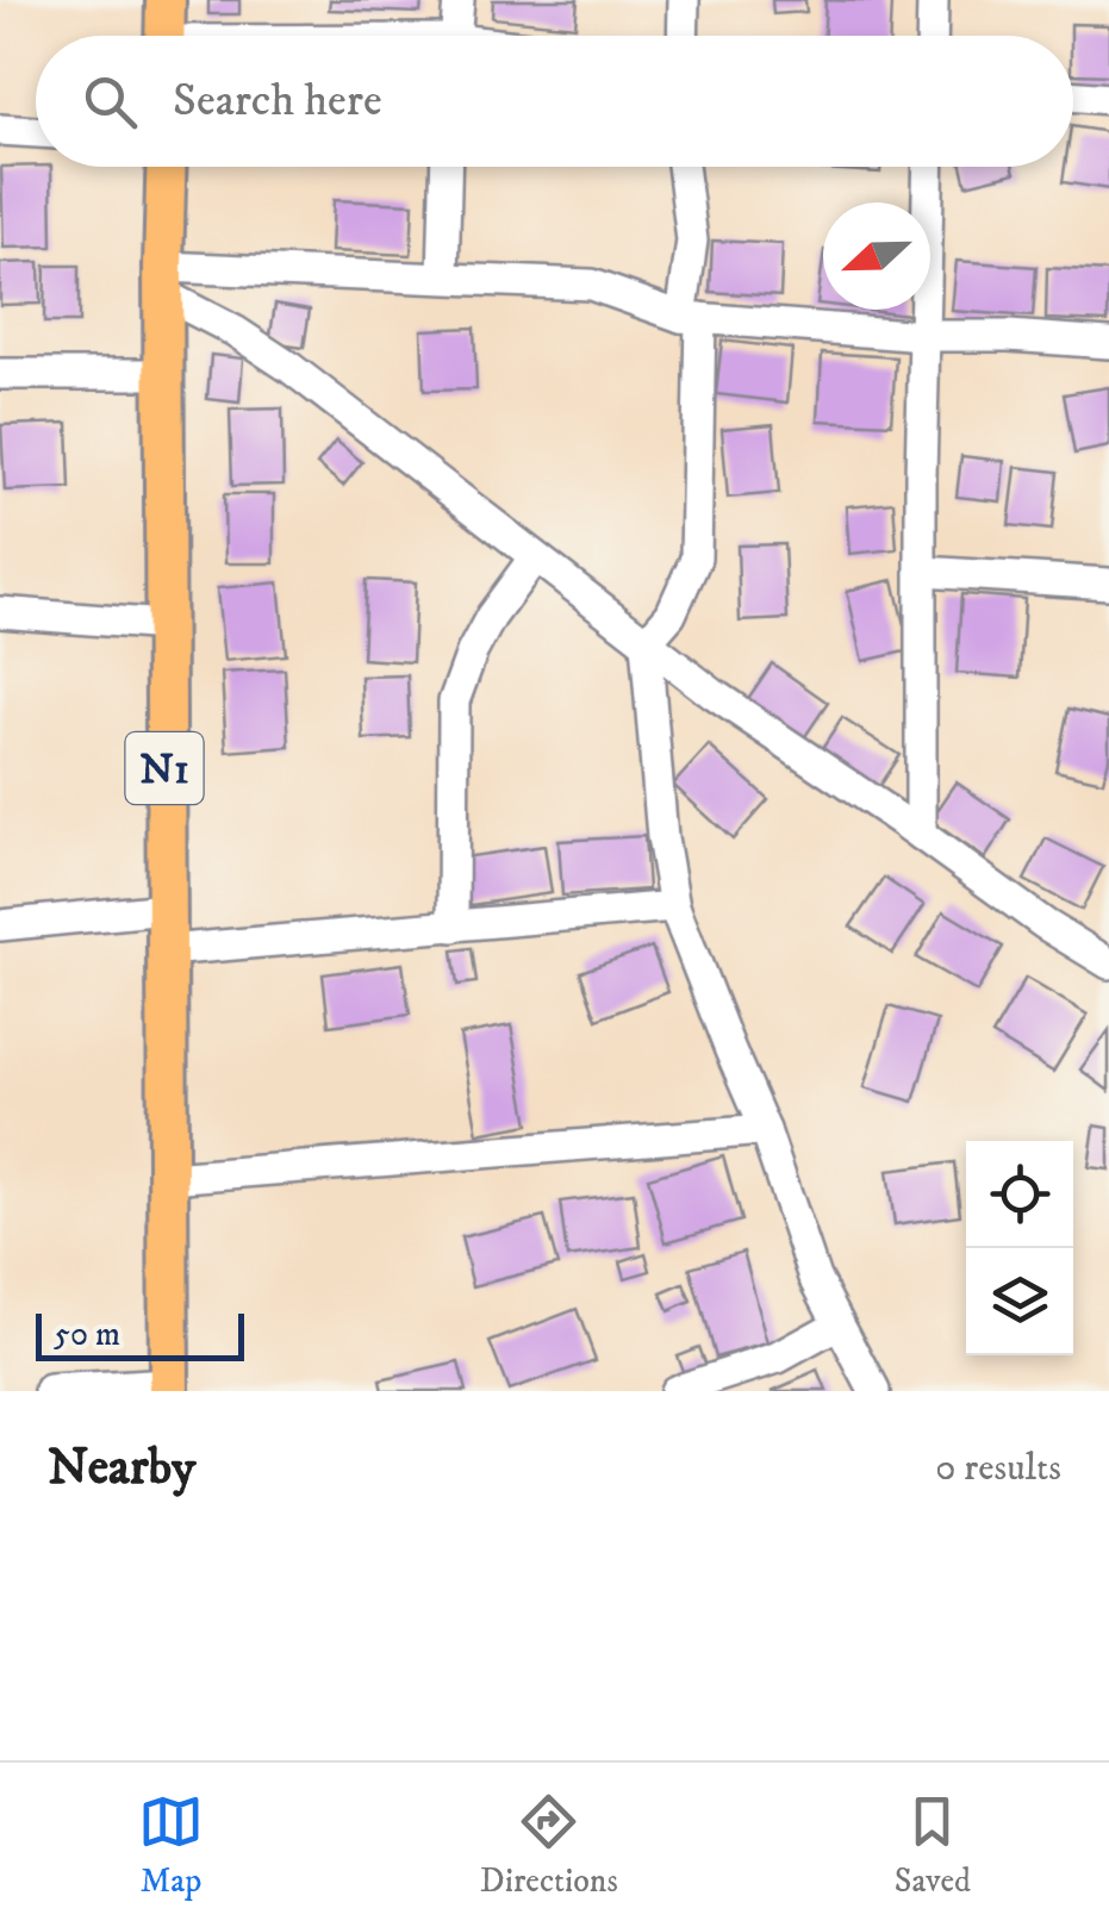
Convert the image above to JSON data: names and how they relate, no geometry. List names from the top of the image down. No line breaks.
{"streets":{"main road":["N1"]},"scale_bar":"50 m","north":"left","page":{"search":"Search here","scale":"50 m","heading":["Nearby","0 results"],"nav":["Map","Directions","Saved"]}}
